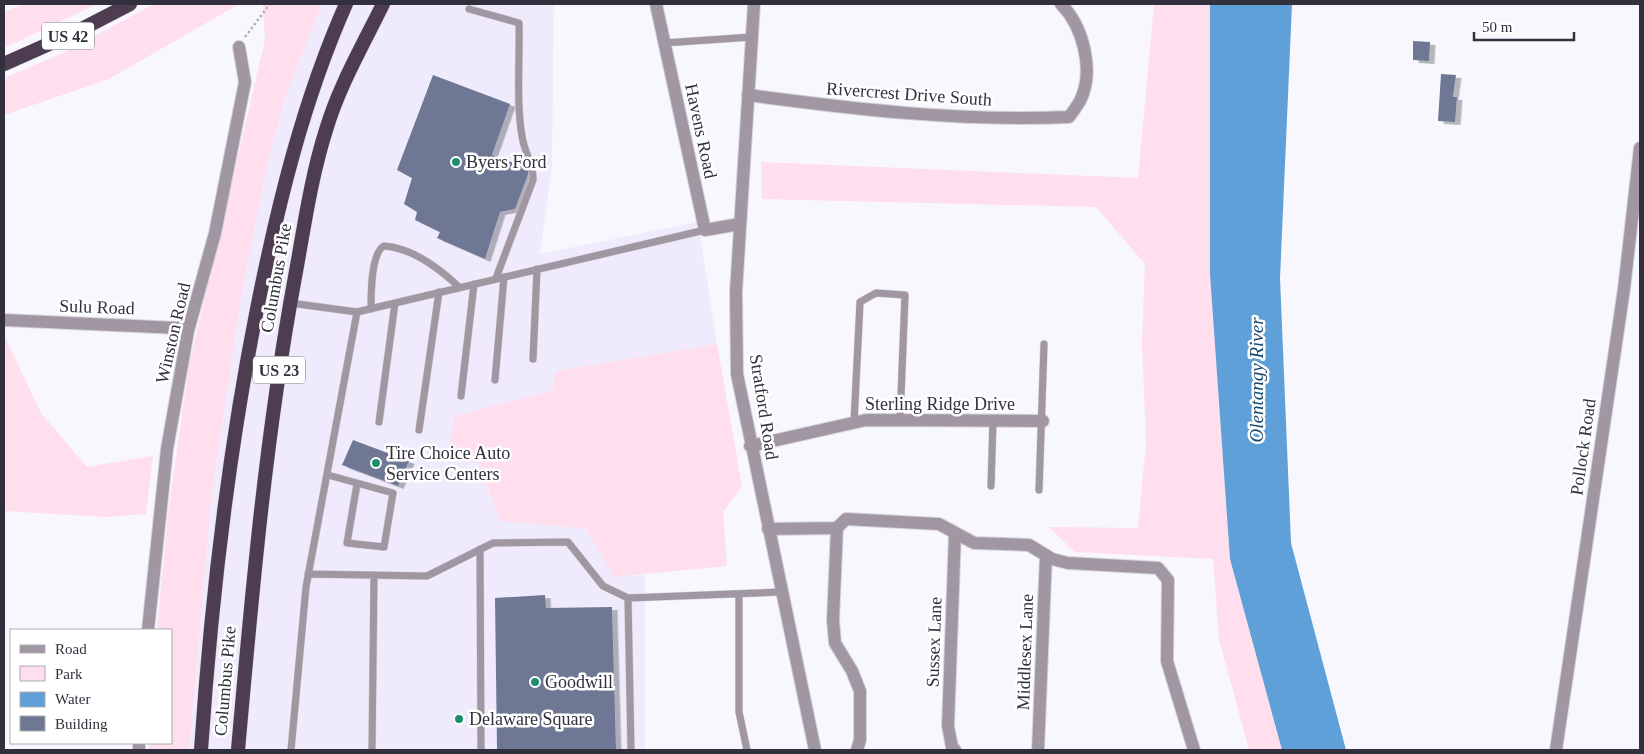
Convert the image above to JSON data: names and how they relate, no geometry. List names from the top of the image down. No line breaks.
{"streets":{"highway":["US 42","Columbus Pike","US 23"],"street":["Rivercrest Drive South","Havens Road","Sulu Road","Winston Road","Sterling Ridge Drive","Stratford Road","Pollock Road","Sussex Lane","Middlesex Lane"]},"crossings":[["Rivercrest Drive South","Stratford Road"],["Sulu Road","Winston Road"],["Sterling Ridge Drive","Stratford Road"]],"water":["Olentangy River"],"places":["Byers Ford","Tire Choice Auto Service Centers","Goodwill","Delaware Square"],"legend":["Road","Park","Water","Building"],"scale_bar":"50 m"}
